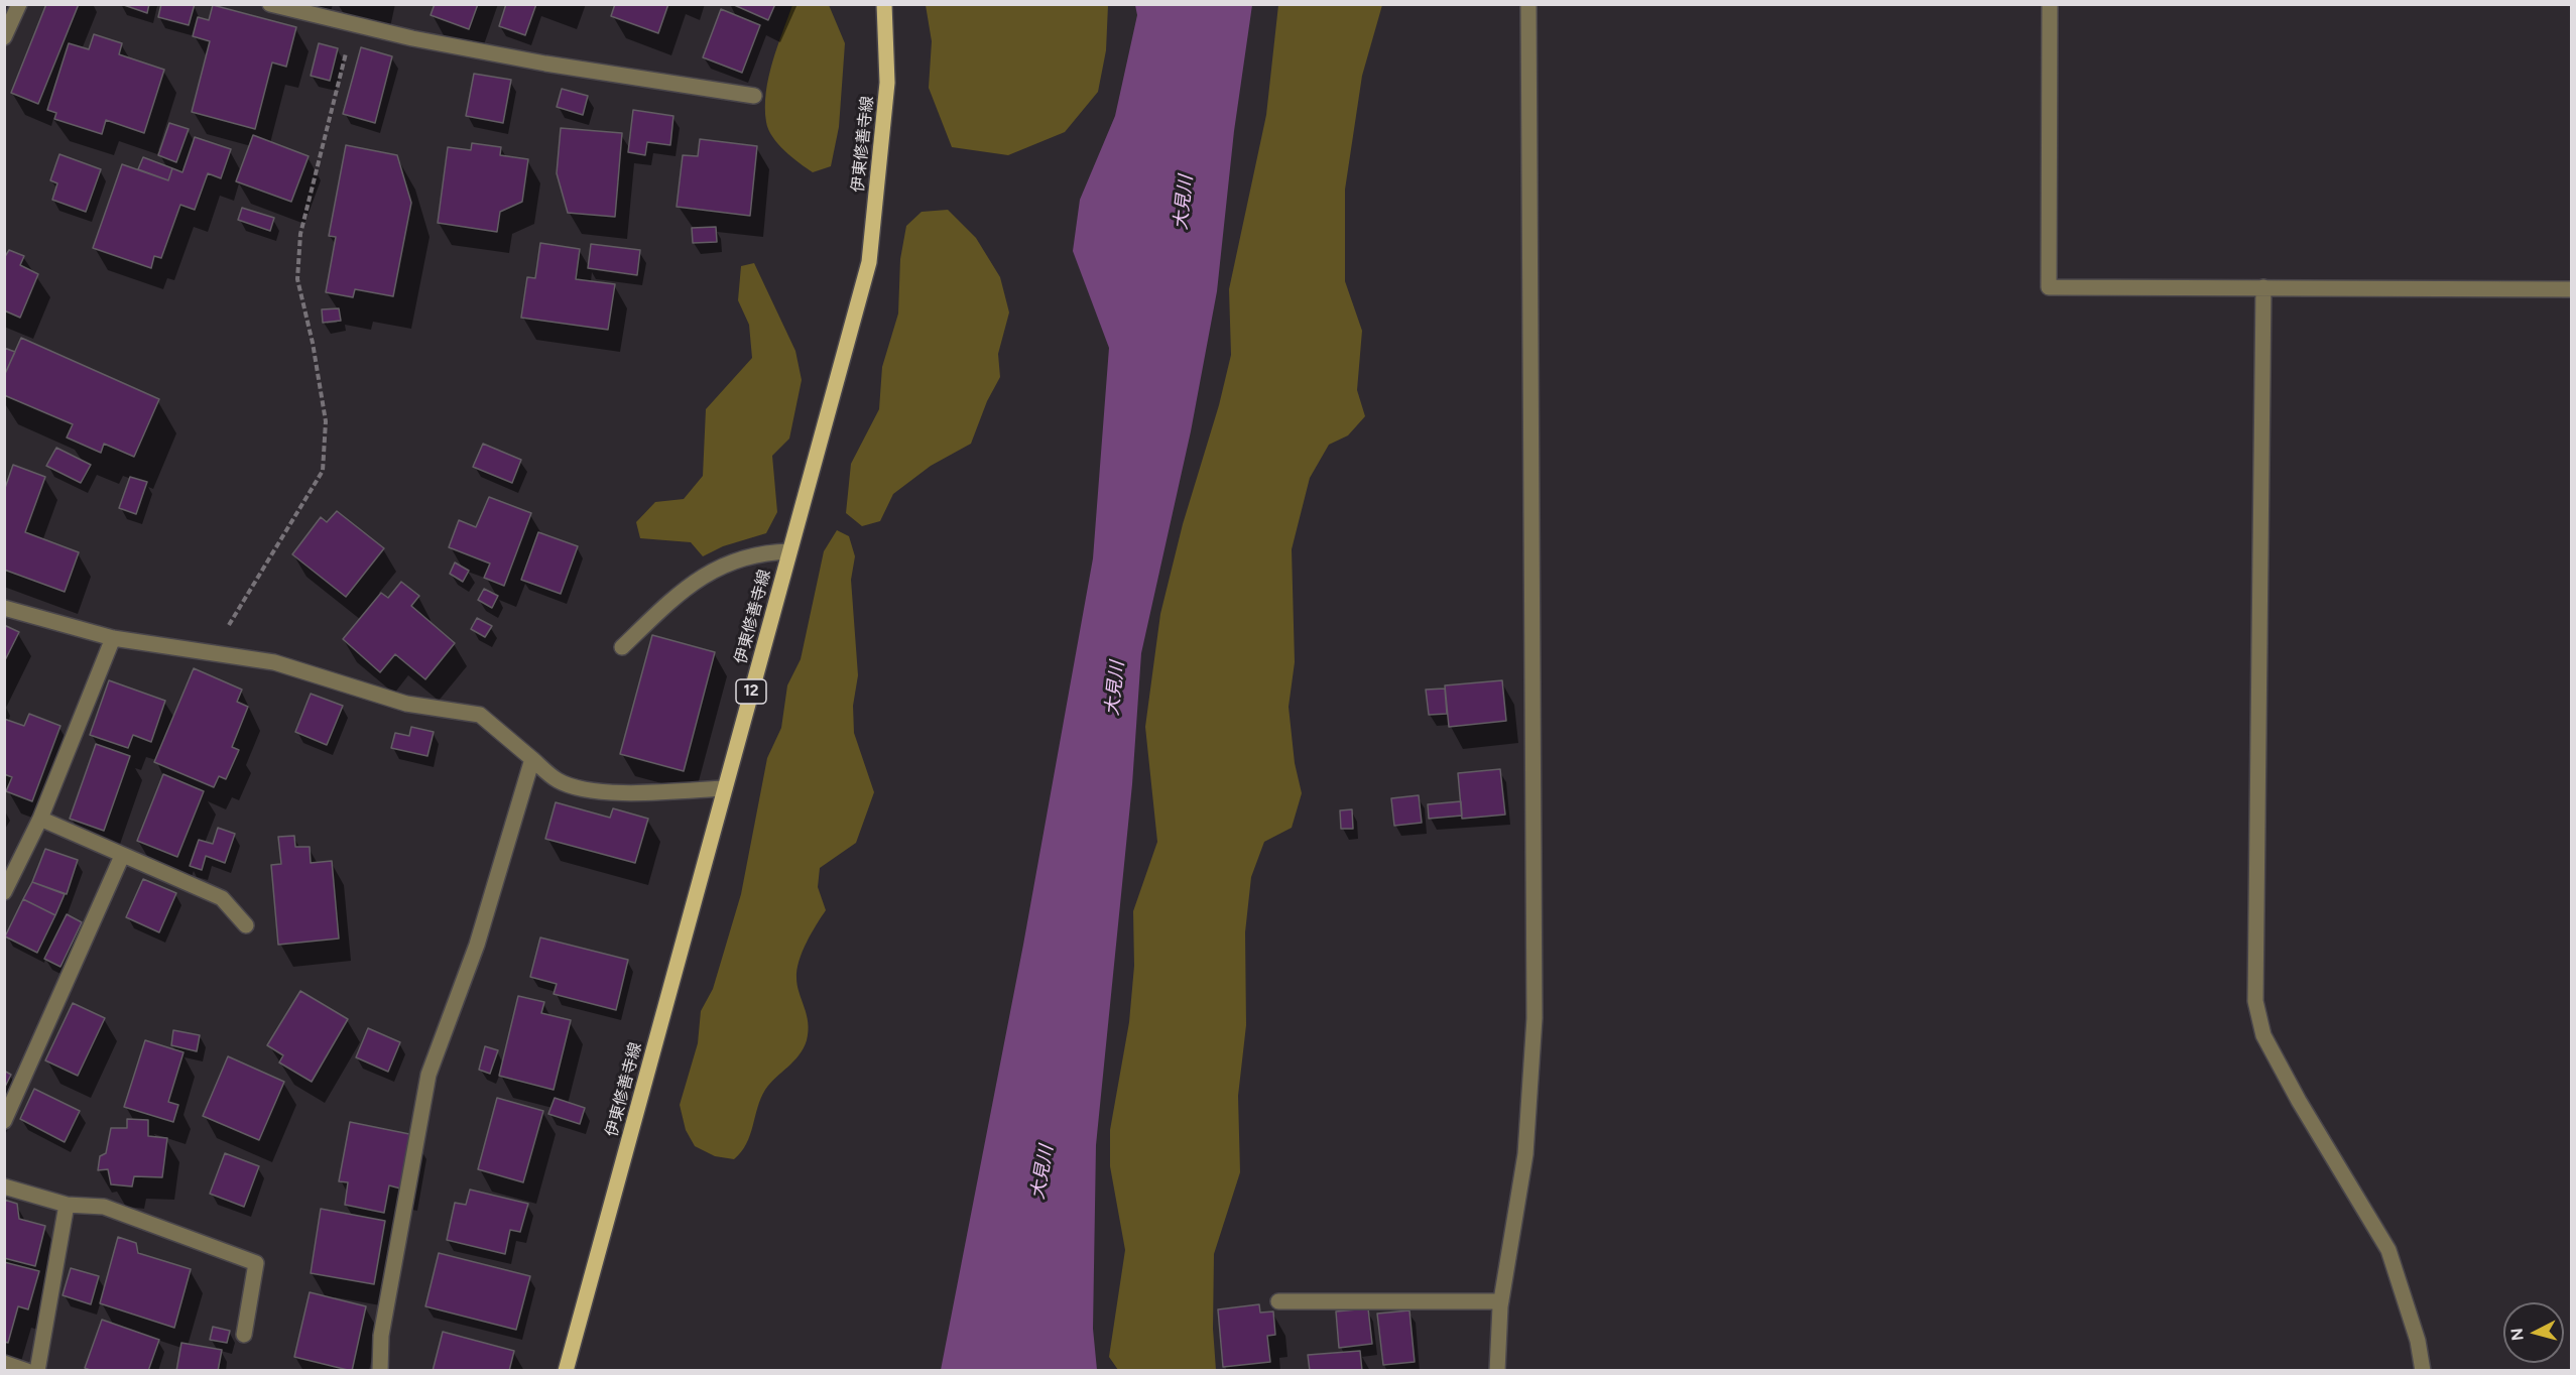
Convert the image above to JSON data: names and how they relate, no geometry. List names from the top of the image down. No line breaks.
{"streets":{"main road":["伊東修善寺線","12"]},"water":["大見川"],"north":"left"}
